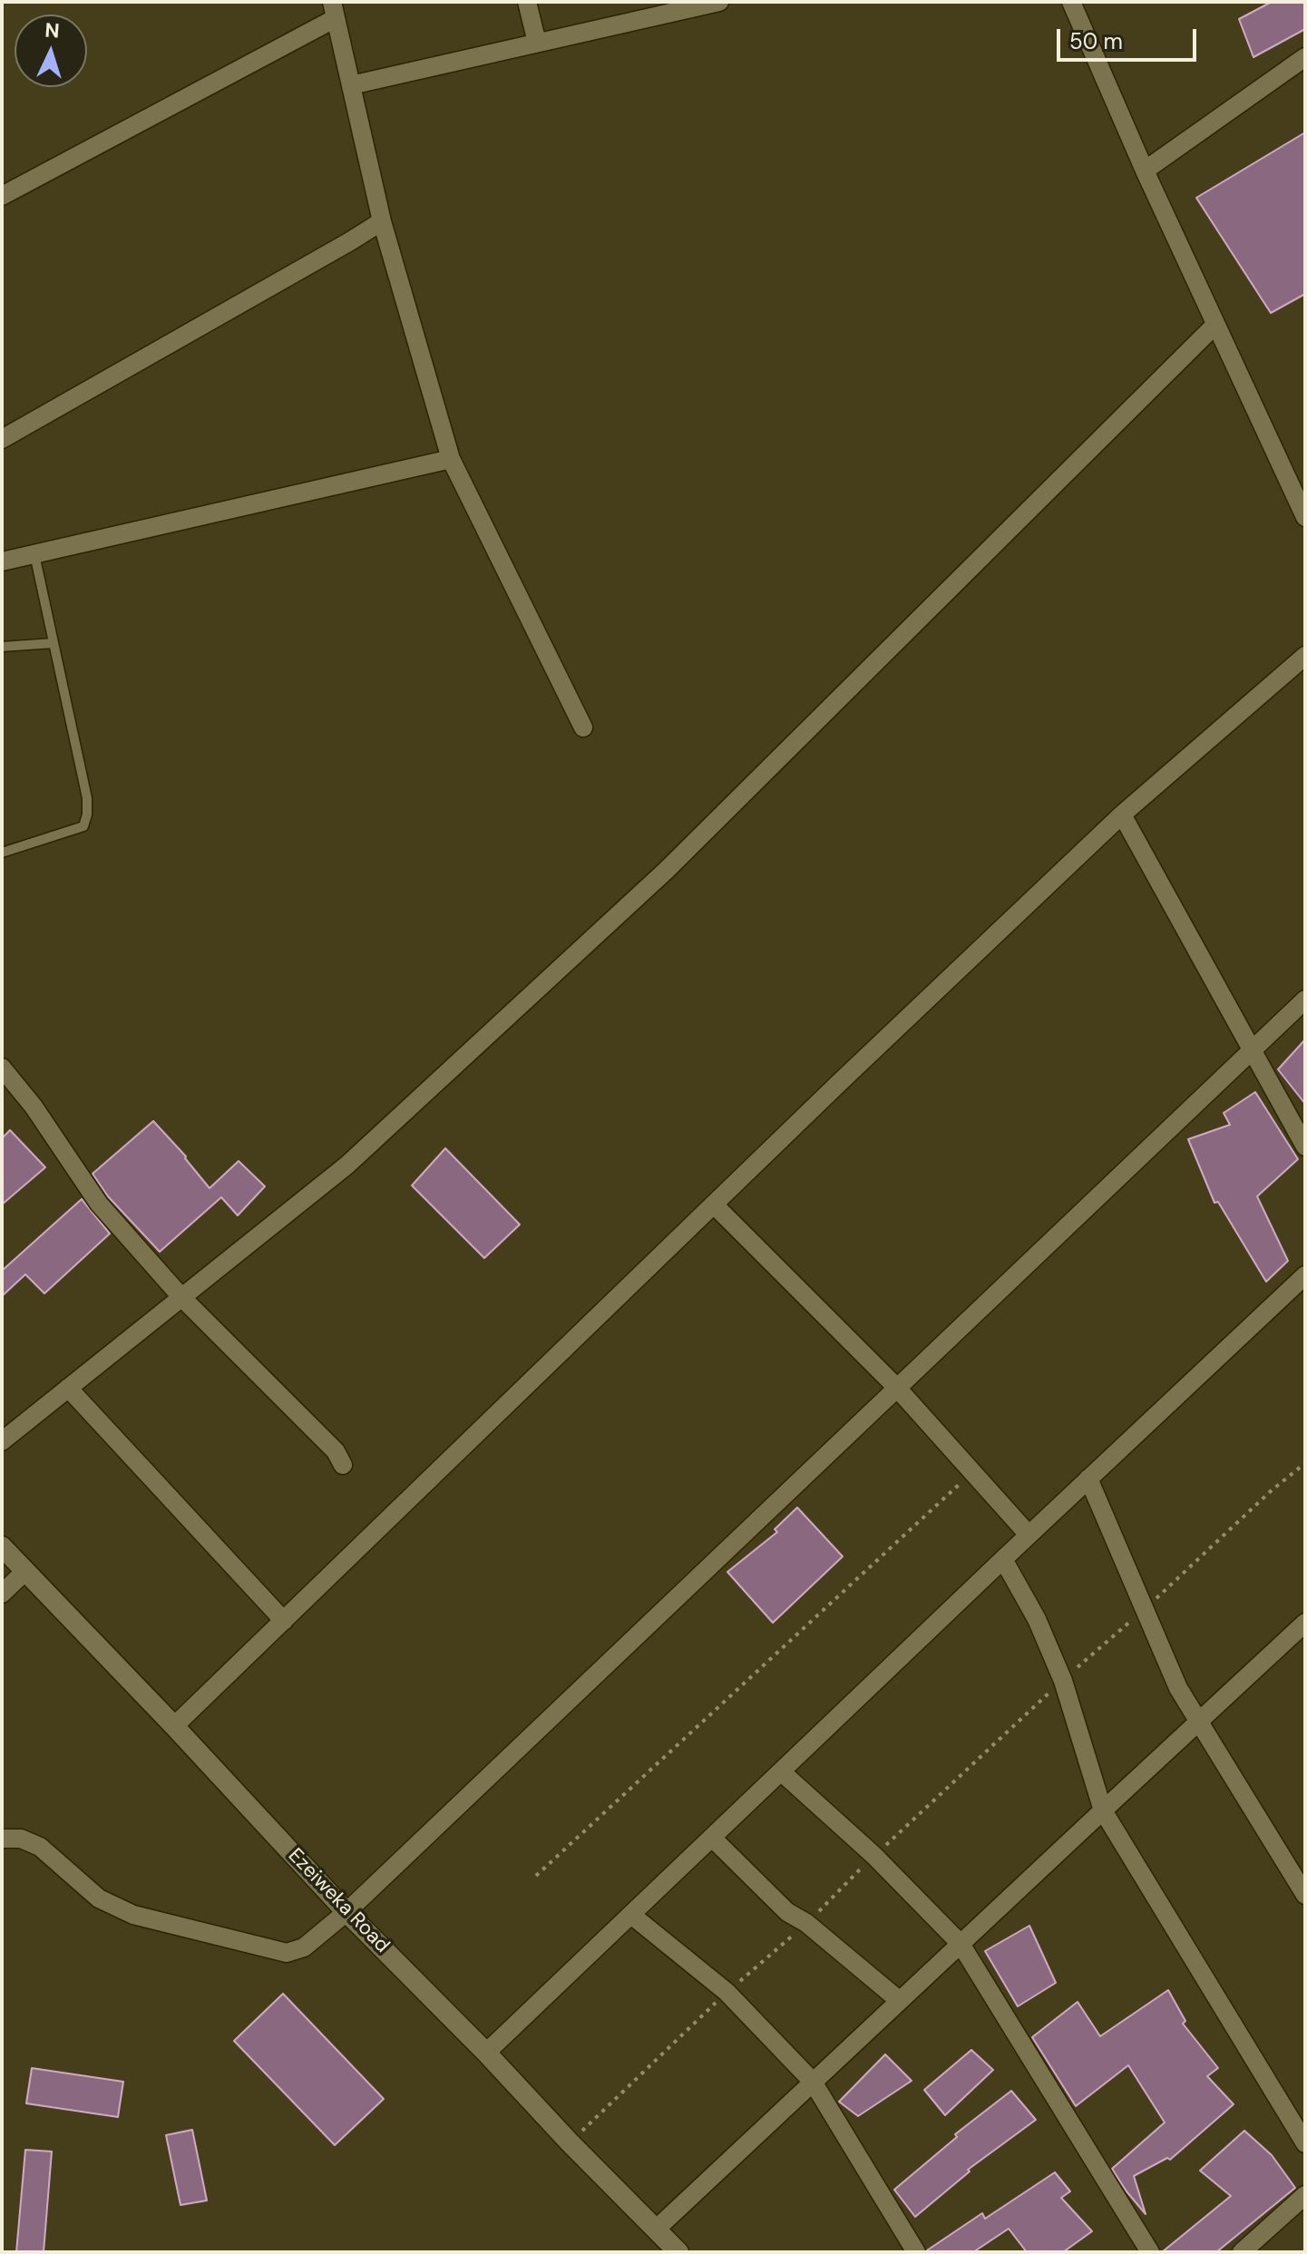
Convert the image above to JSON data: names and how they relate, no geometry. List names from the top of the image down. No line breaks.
{"streets":{"main road":["Ezeiweka Road"]},"scale_bar":"50 m","north":"top"}
